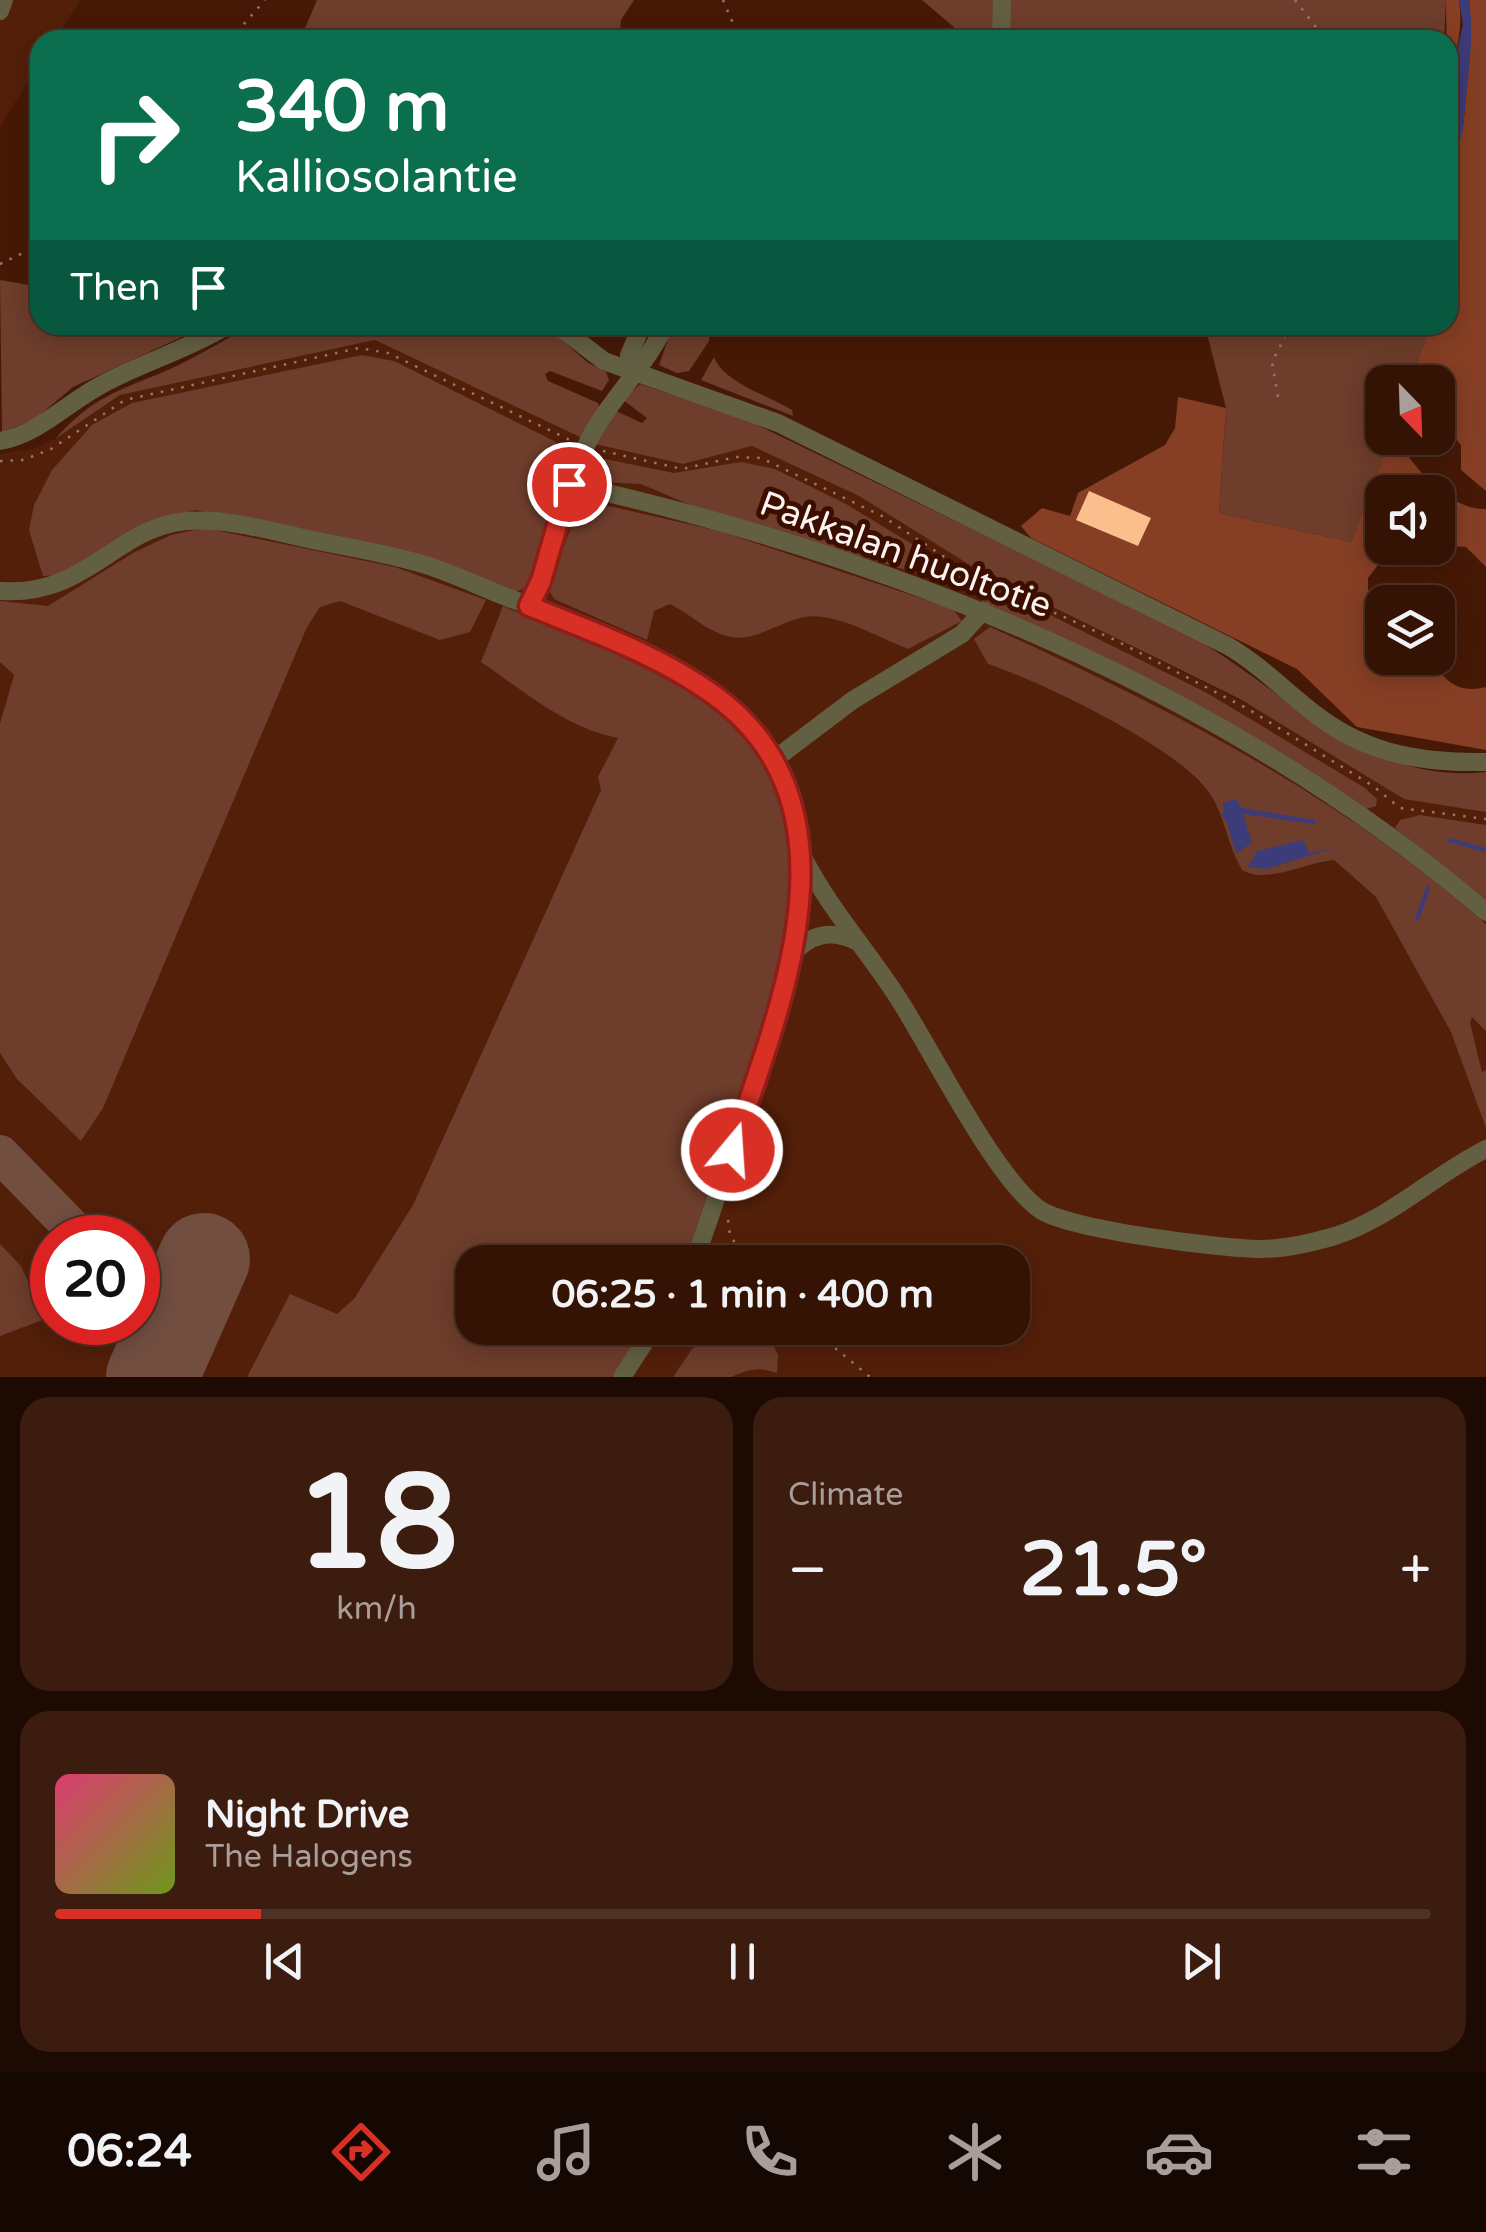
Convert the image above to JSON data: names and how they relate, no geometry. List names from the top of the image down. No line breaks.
{"streets":{"lane":["Pakkalan huoltotie"]},"north":"bottom right","page":{"turn":["340 m","Kalliosolantie"],"then":"Then","limit":"20","trip":"06:25 · 1 min · 400 m","tile":[["18","km/h"],"Climate"],"heat":["−","21.5°","+"],"song":["Night Drive","The Halogens"],"tabs":"06:24"}}
